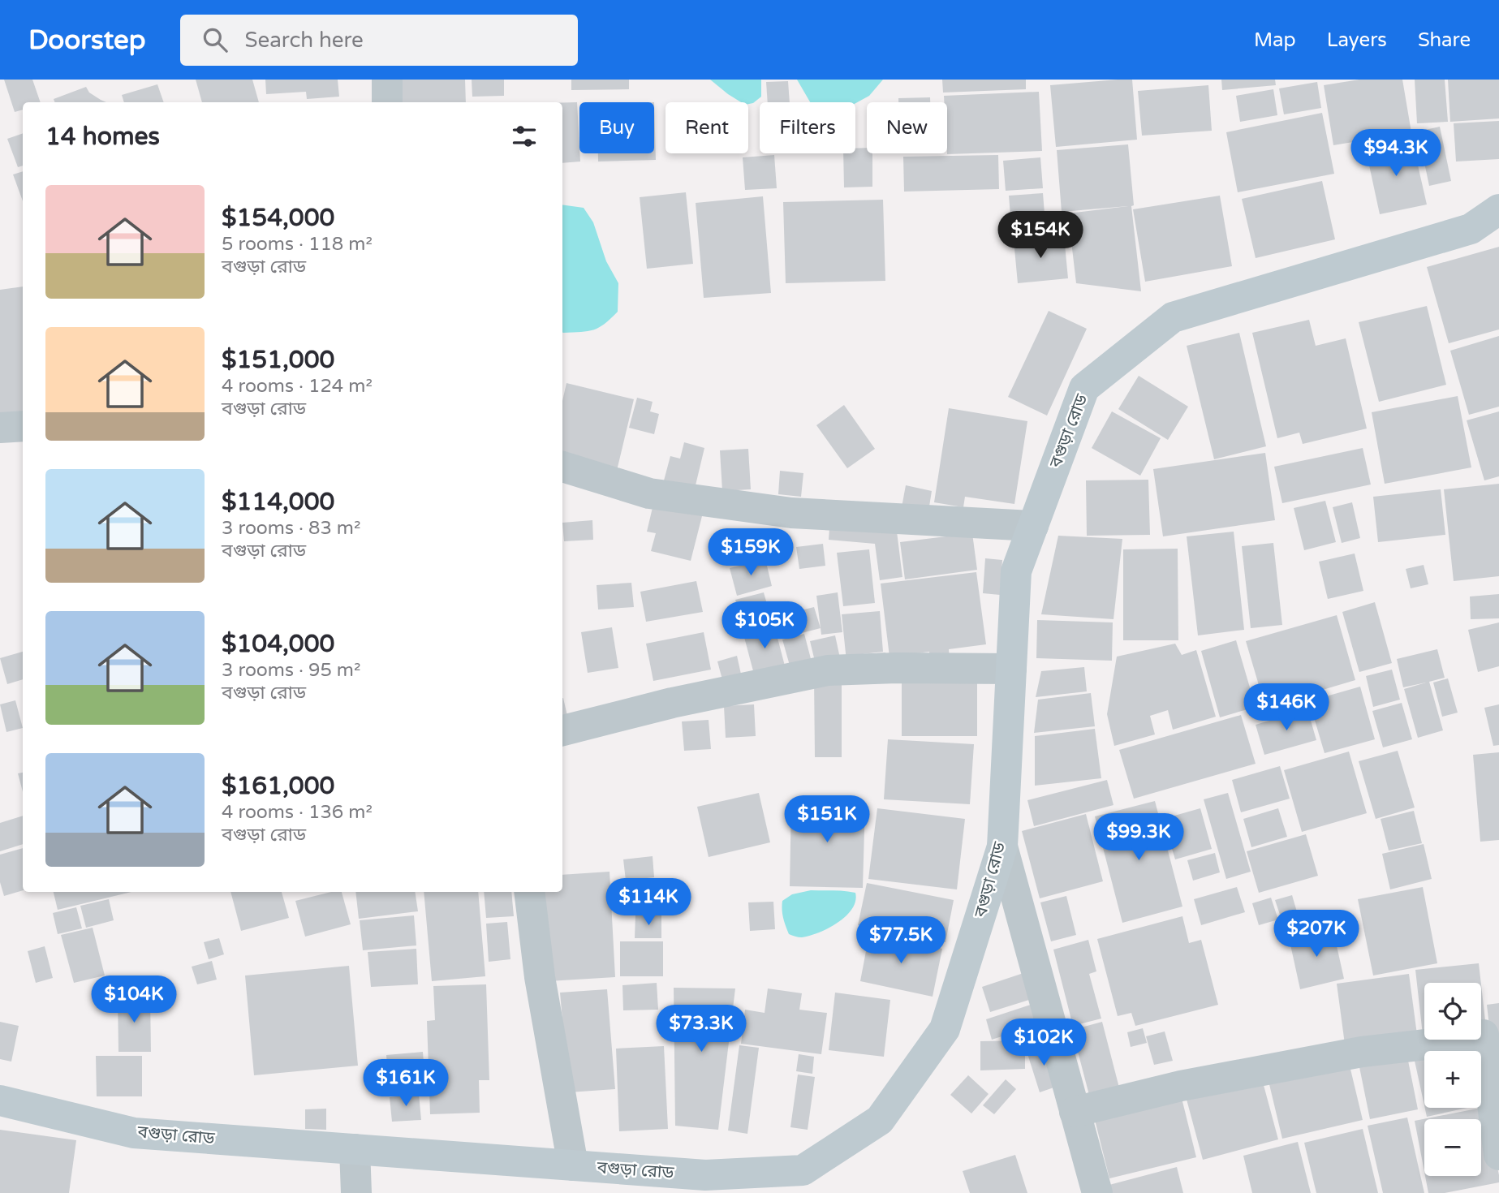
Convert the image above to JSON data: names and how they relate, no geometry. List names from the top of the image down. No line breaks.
{"streets":{"main road":["বগুড়া রোড"]},"page":{"header":"Doorstep","search":"Search here","nav":["Map","Layers","Share"],"chip":["Buy","Rent","Filters","New"],"heading":"14 homes","price":["$94.3K","$154K","$159K","$105K","$146K","$151K","$99.3K","$114K","$207K","$77.5K","$104K","$73.3K","$102K","$161K"],"list":[{"name":"$154,000","note":"5 rooms · 118 m² · বগুড়া রোড"},{"name":"$151,000","note":"4 rooms · 124 m² · বগুড়া রোড"},{"name":"$114,000","note":"3 rooms · 83 m² · বগুড়া রোড"},{"name":"$104,000","note":"3 rooms · 95 m² · বগুড়া রোড"},{"name":"$161,000","note":"4 rooms · 136 m² · বগুড়া রোড"}],"map_buttons":["+","−"]}}
